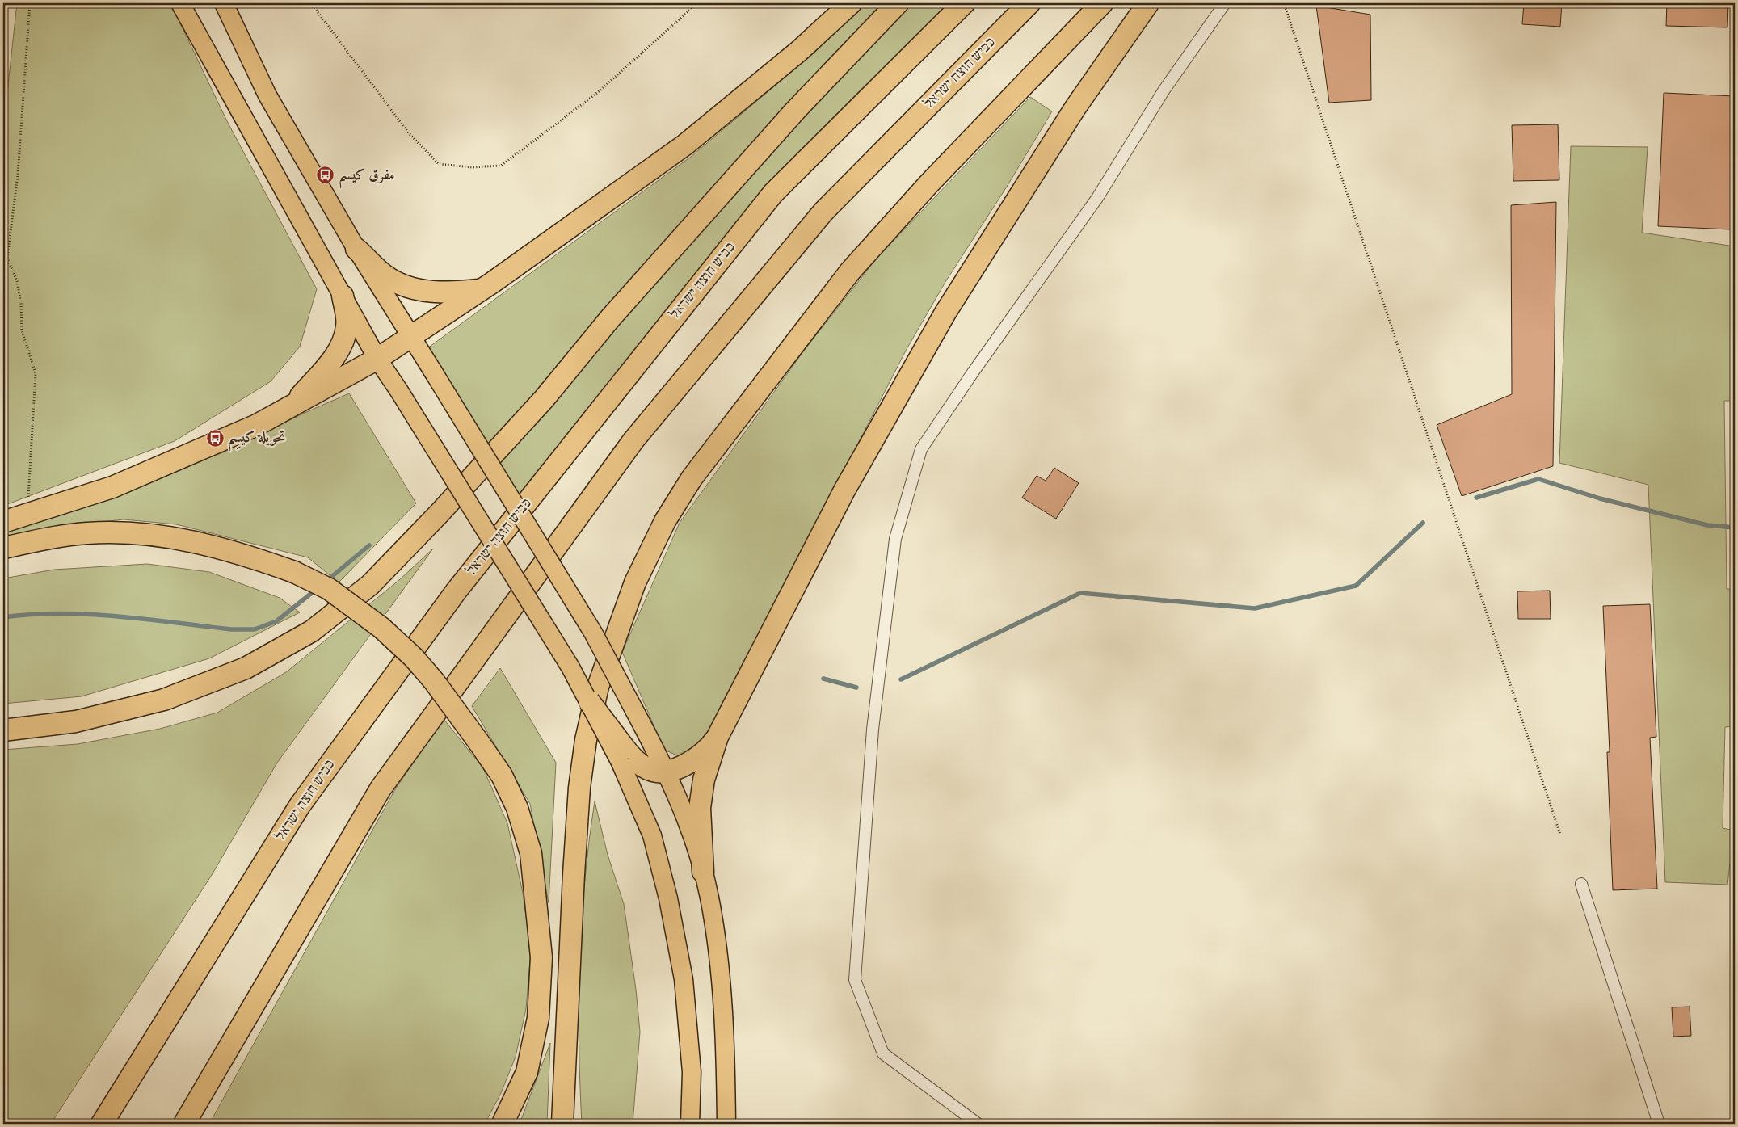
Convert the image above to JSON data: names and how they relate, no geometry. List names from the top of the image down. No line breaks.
{"streets":{"highway":["כביש חוצה ישראל"]},"places":{"bus stop":["مفرق كيسم","تحويلة كيسِم"]}}
